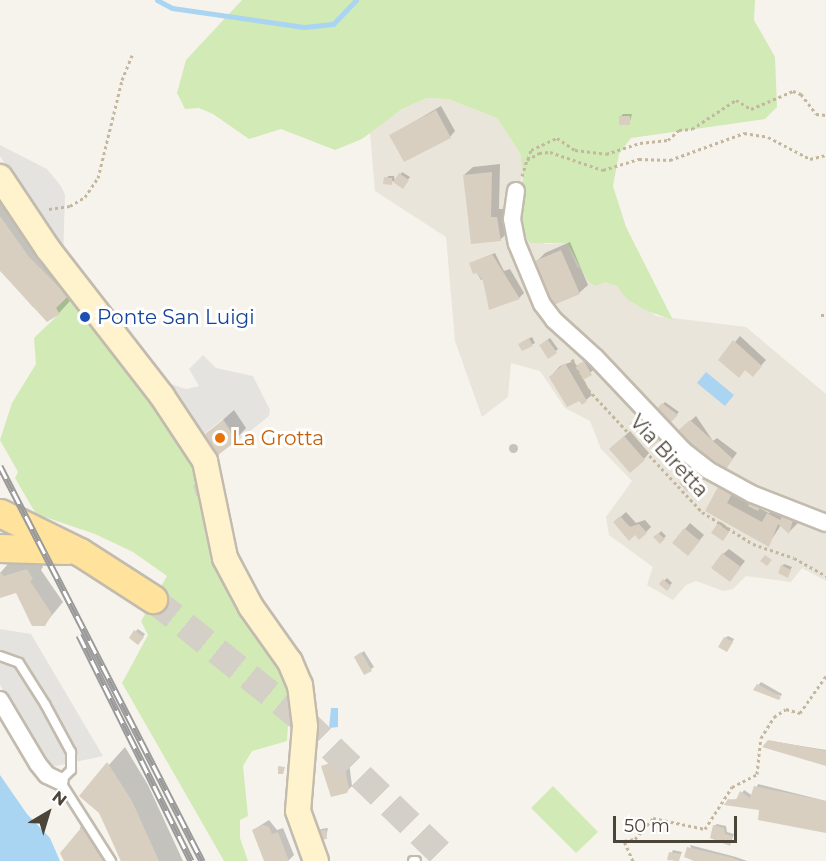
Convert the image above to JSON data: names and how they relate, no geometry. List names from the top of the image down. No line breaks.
{"streets":{"path":["Via Biretta"]},"places":["Ponte San Luigi","La Grotta"],"scale_bar":"50 m","north":"top right"}
